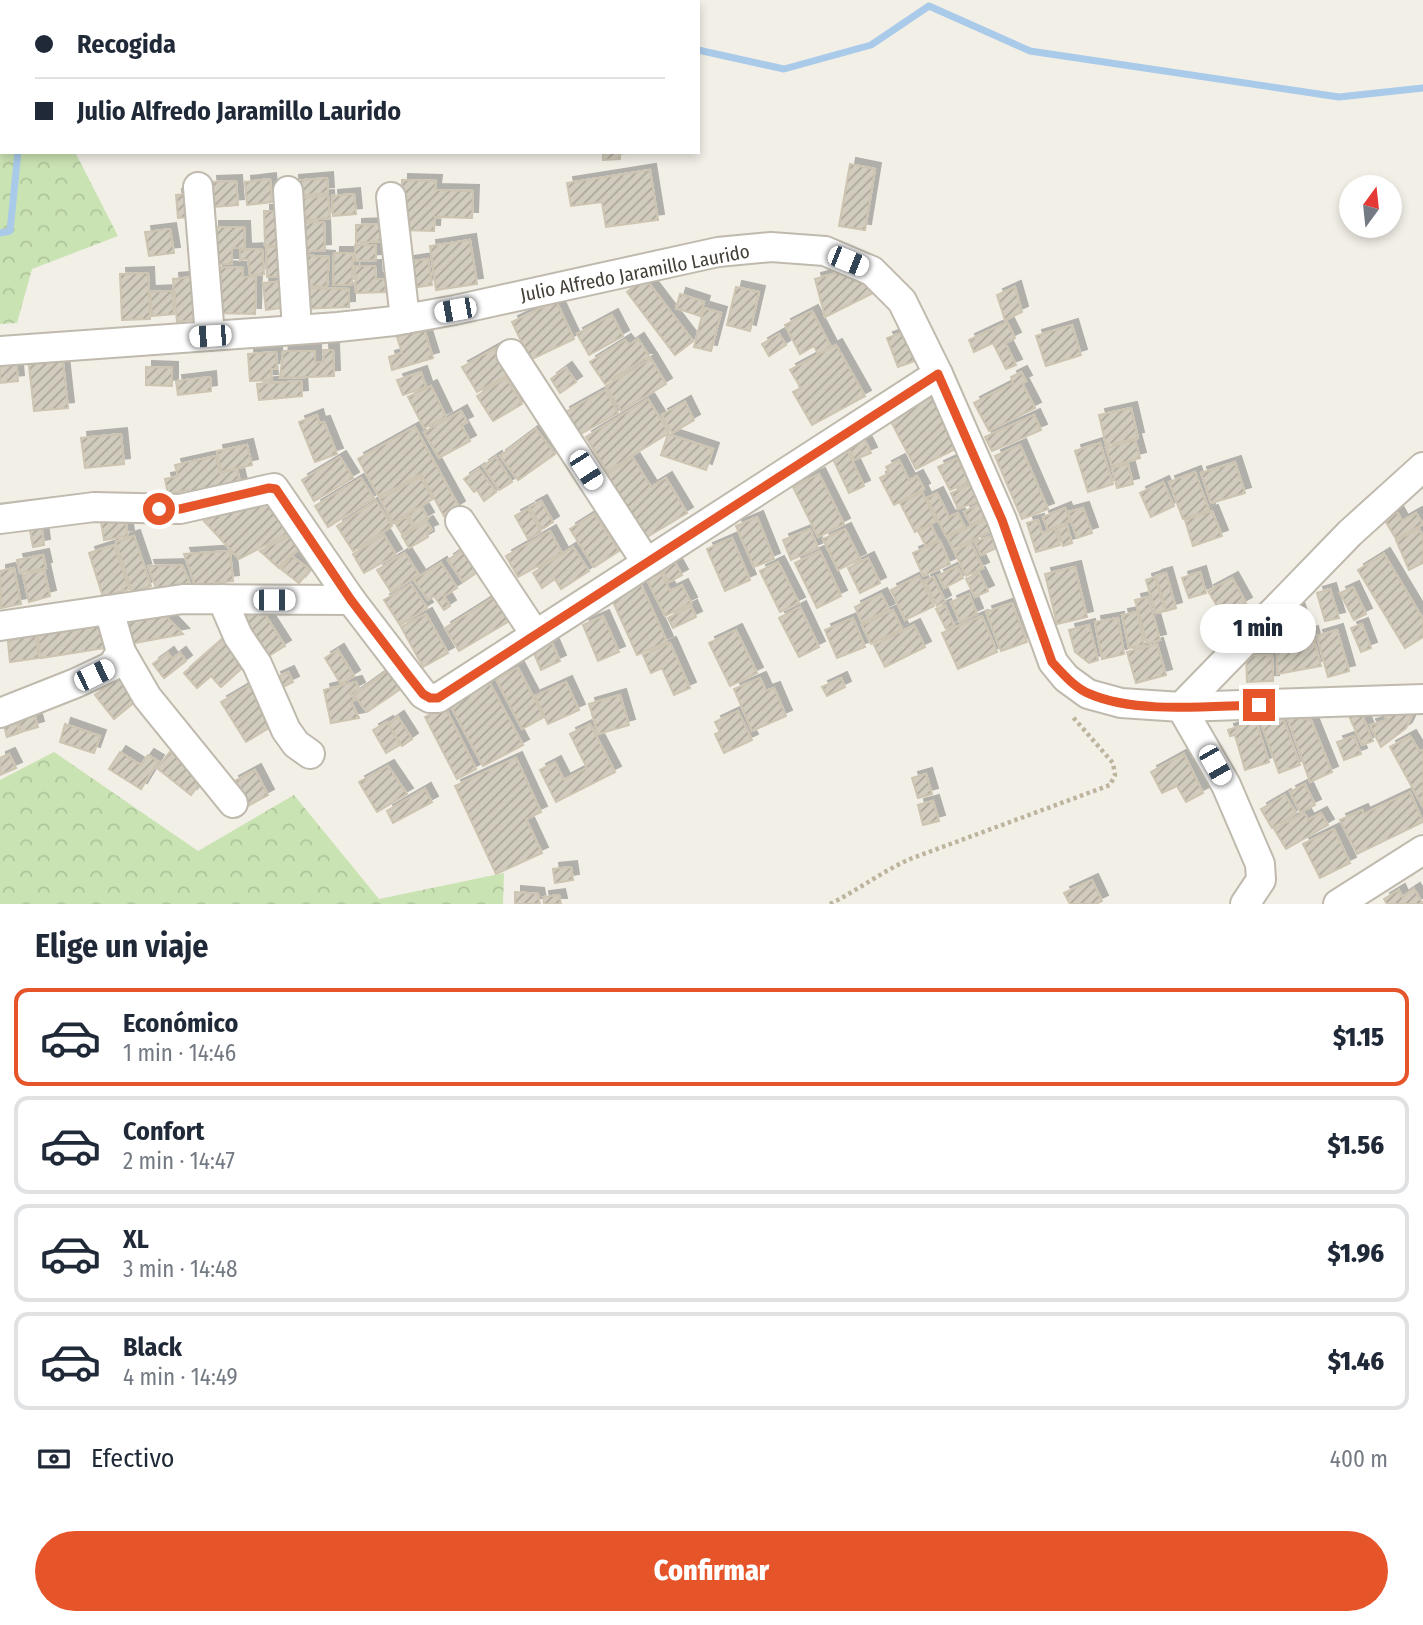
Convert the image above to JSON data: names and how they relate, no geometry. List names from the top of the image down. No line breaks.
{"streets":{"street":["Julio Alfredo Jaramillo Laurido"]},"north":"top","page":{"banner":["Recogida","Julio Alfredo Jaramillo Laurido"],"bubble":"1 min","heading":"Elige un viaje","list":[{"name":"Económico","note":"1 min · 14:46","value":"$1.15"},{"name":"Confort","note":"2 min · 14:47","value":"$1.56"},{"name":"XL","note":"3 min · 14:48","value":"$1.96"},{"name":"Black","note":"4 min · 14:49","value":"$1.46"}],"pay":["Efectivo","400 m"],"buttons":"Confirmar"}}
